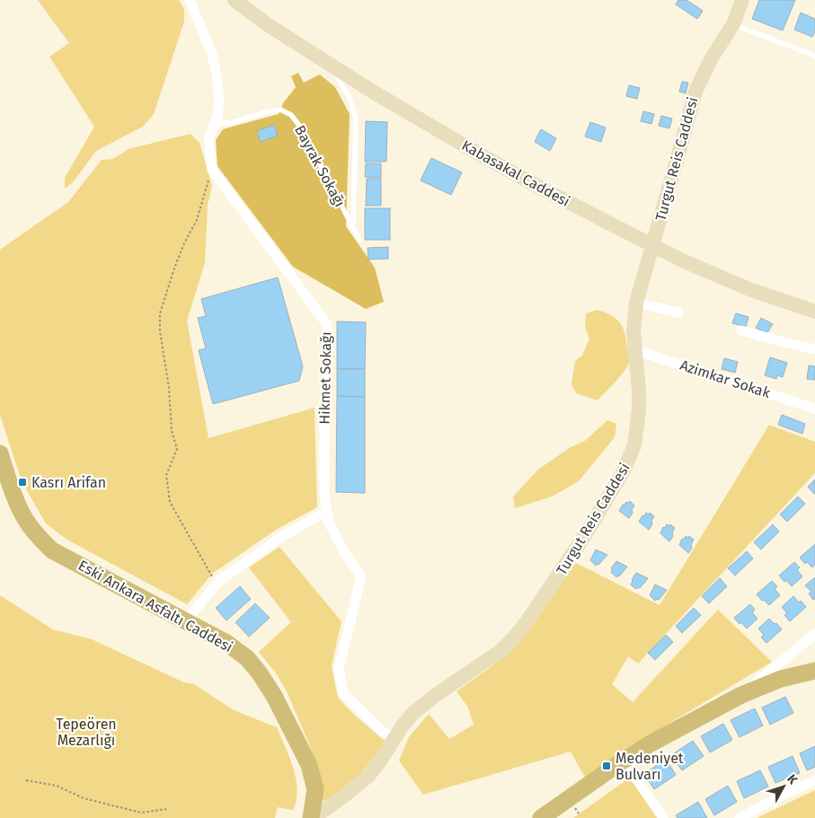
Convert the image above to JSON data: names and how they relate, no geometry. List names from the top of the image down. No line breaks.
{"streets":{"main road":["Eski Ankara Asfaltı Caddesi"],"street":["Turgut Reis Caddesi","Kabasakal Caddesi","Hikmet Sokağı","Azimkar Sokak"],"lane":["Bayrak Sokağı"]},"crossings":[["Turgut Reis Caddesi","Kabasakal Caddesi"],["Turgut Reis Caddesi","Hikmet Sokağı"],["Turgut Reis Caddesi","Azimkar Sokak"],["Turgut Reis Caddesi","Eski Ankara Asfaltı Caddesi"],["Bayrak Sokağı","Hikmet Sokağı"]],"parks":["Tepeören Mezarlığı"],"places":{"transit":["Kasrı Arifan","Medeniyet Bulvarı"]},"north":"top right"}
